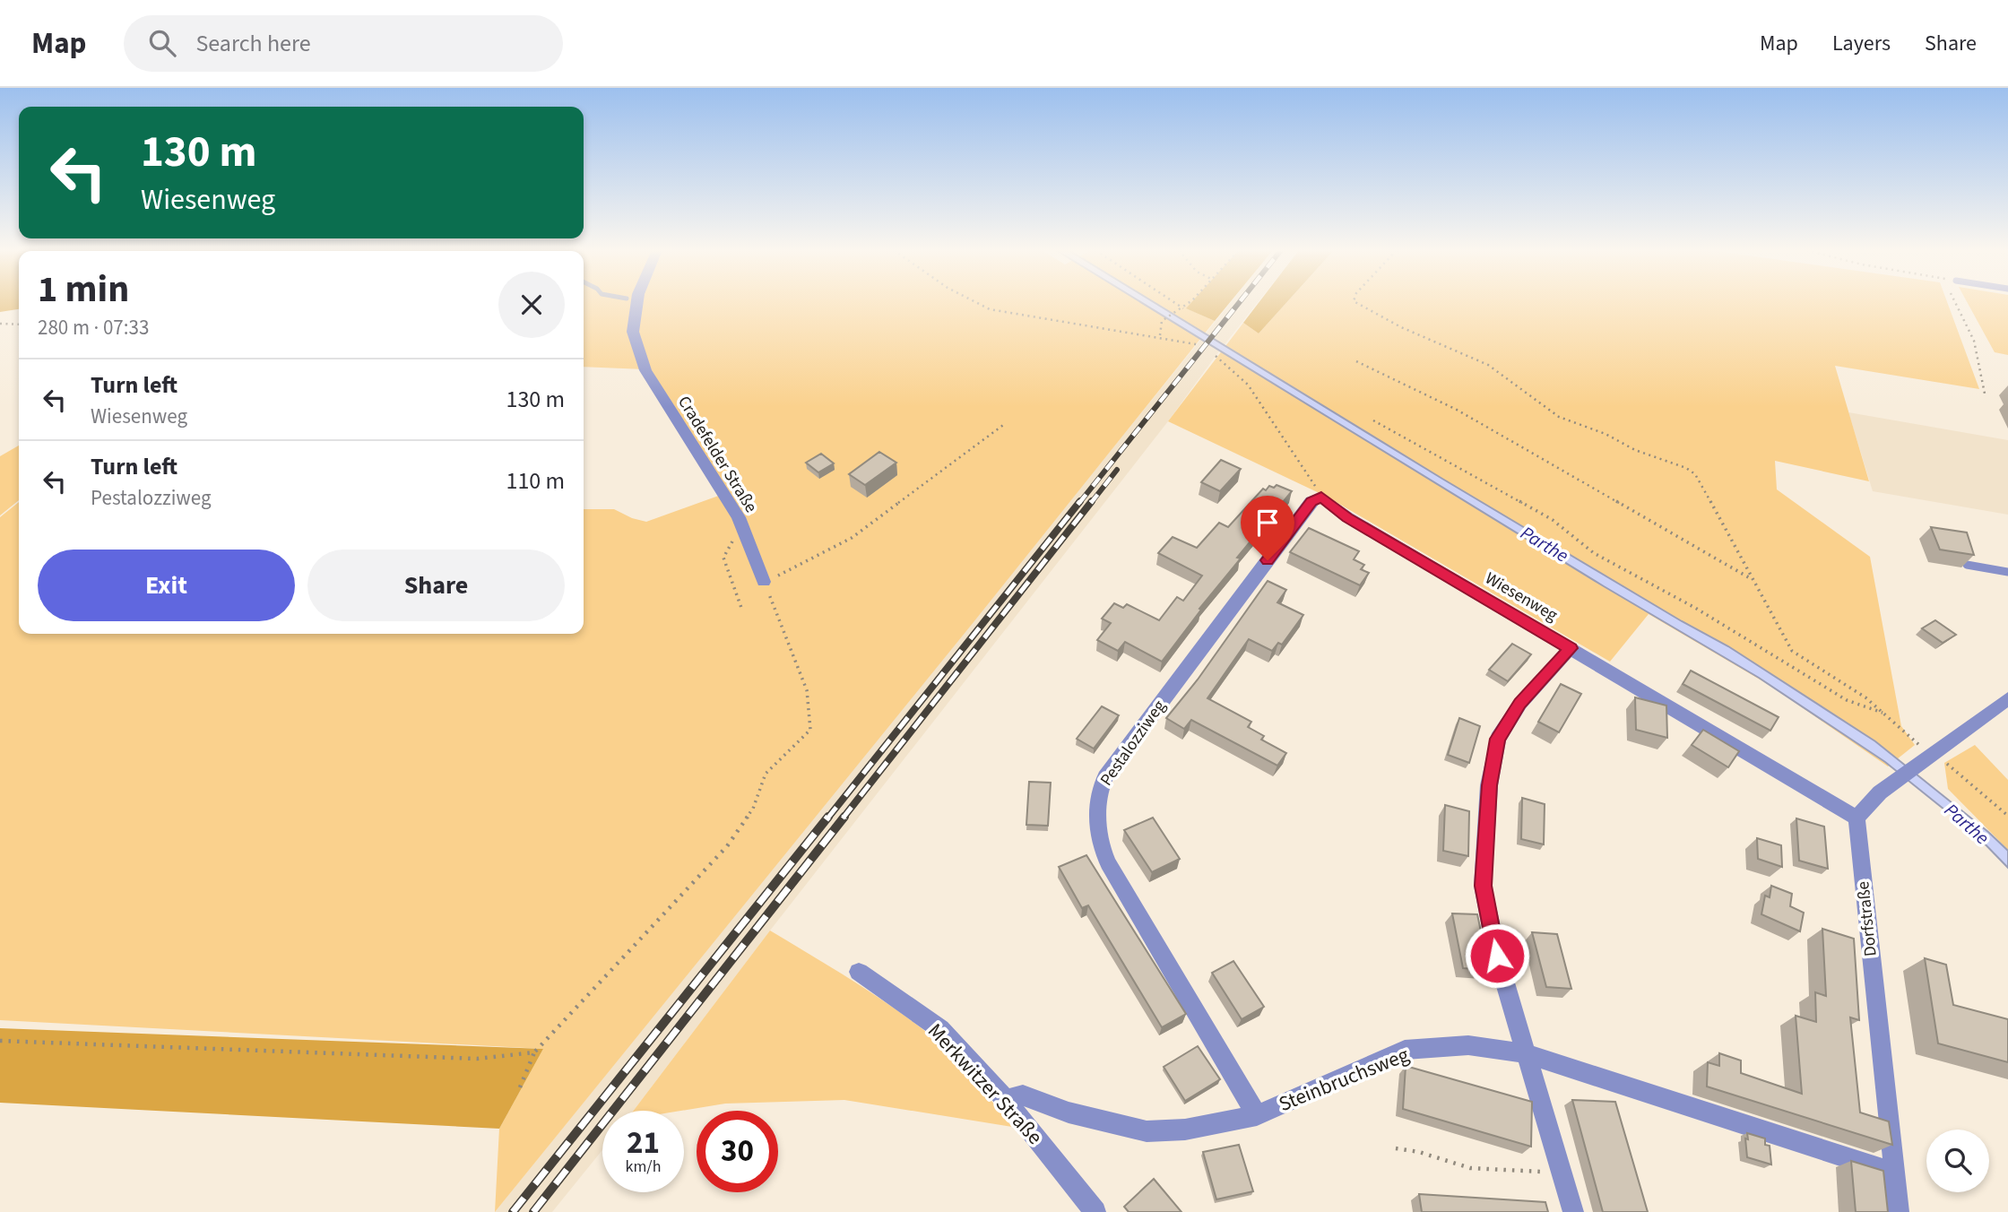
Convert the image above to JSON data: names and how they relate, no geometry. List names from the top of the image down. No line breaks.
{"streets":{"street":["Cradefelder Straße","Wiesenweg","Pestalozziweg","Dorfstraße","Steinbruchsweg","Merkwitzer Straße"]},"crossings":[["Wiesenweg","Pestalozziweg"],["Wiesenweg","Dorfstraße"],["Pestalozziweg","Steinbruchsweg"],["Dorfstraße","Steinbruchsweg"],["Steinbruchsweg","Merkwitzer Straße"]],"water":["Parthe"],"page":{"header":"Map","search":"Search here","nav":["Map","Layers","Share"],"turn":["130 m","Wiesenweg"],"heading":["1 min","280 m · 07:33"],"list":[{"name":"Turn left","note":"Wiesenweg","value":"130 m"},{"name":"Turn left","note":"Pestalozziweg","value":"110 m"}],"buttons":["Exit","Share"],"speed":"21 km/h","limit":"30"}}
